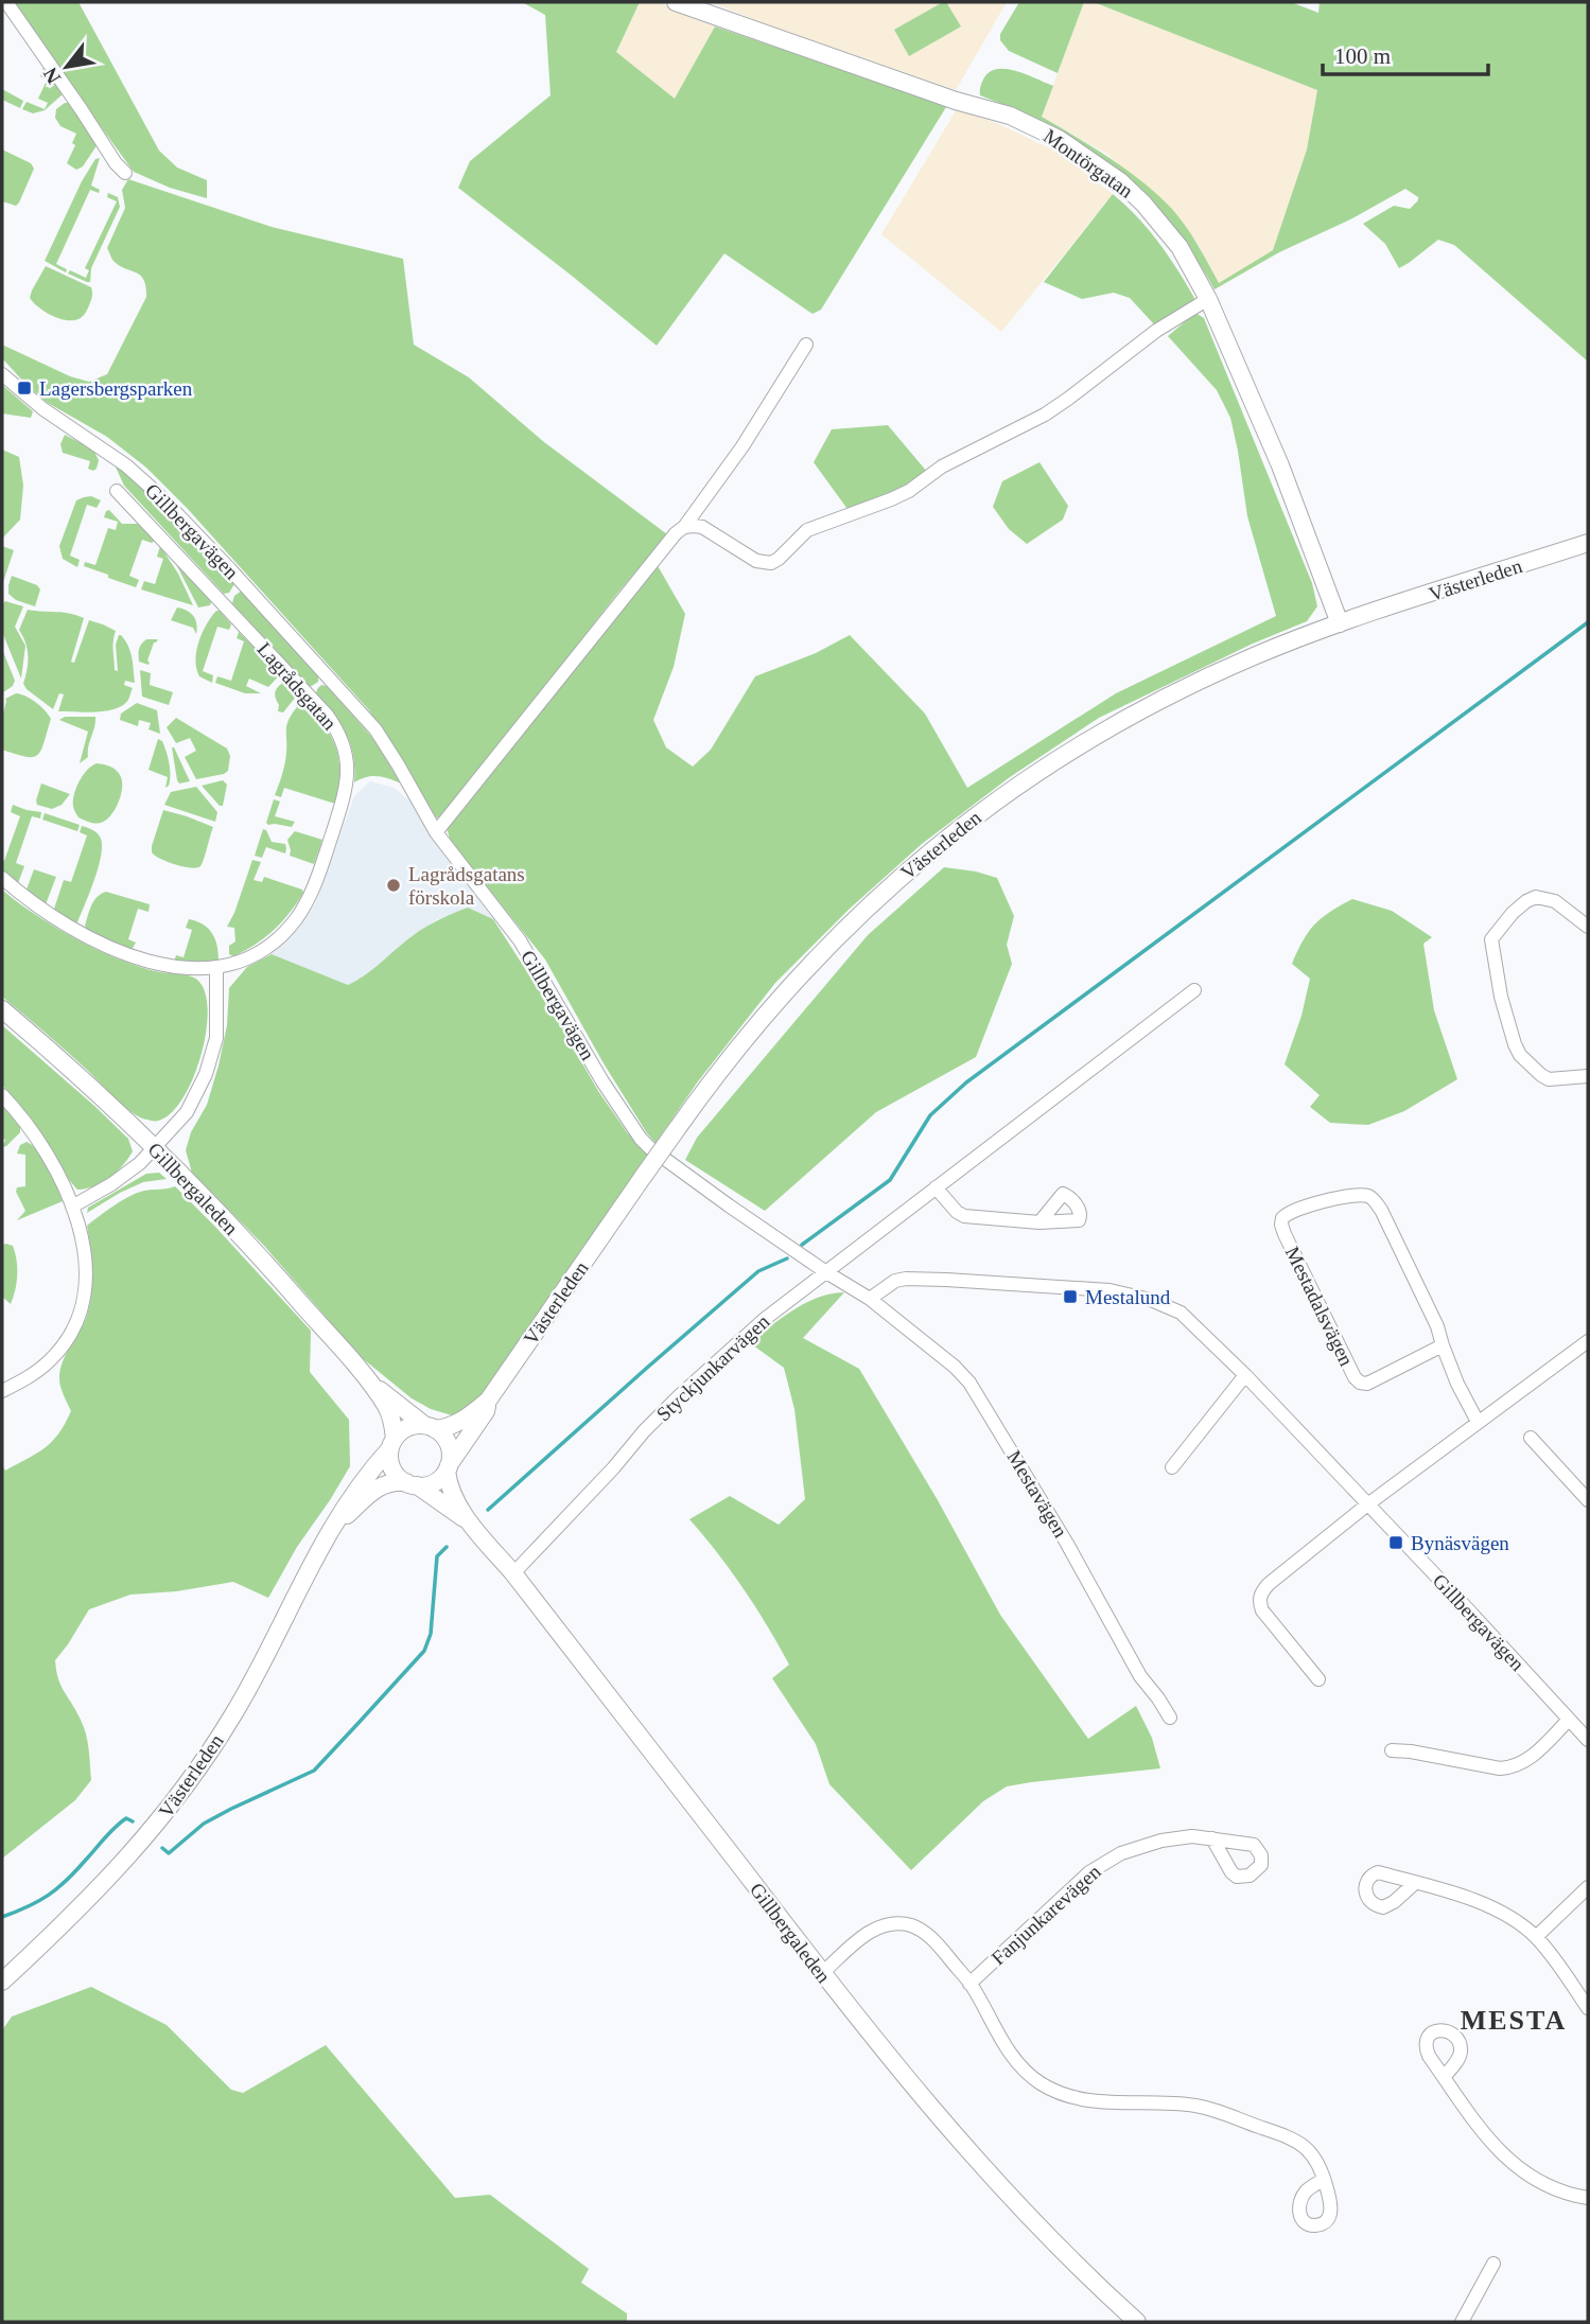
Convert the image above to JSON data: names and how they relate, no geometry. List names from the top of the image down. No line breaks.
{"streets":{"main road":["Montörgatan","Västerleden","Gillbergaleden"],"street":["Gillbergavägen","Lagrådsgatan","Mestadalsvägen","Styckjunkarvägen","Mestavägen","Fanjunkarevägen"]},"crossings":[["Montörgatan","Västerleden"],["Gillbergavägen","Styckjunkarvägen"],["Gillbergavägen","Mestavägen"],["Västerleden","Gillbergaleden"],["Gillbergaleden","Styckjunkarvägen"]],"districts":["MESTA"],"places":{"transit":["Lagersbergsparken","Mestalund","Bynäsvägen"],"other":["Lagrådsgatans förskola"]},"scale_bar":"100 m","north":"bottom left"}
